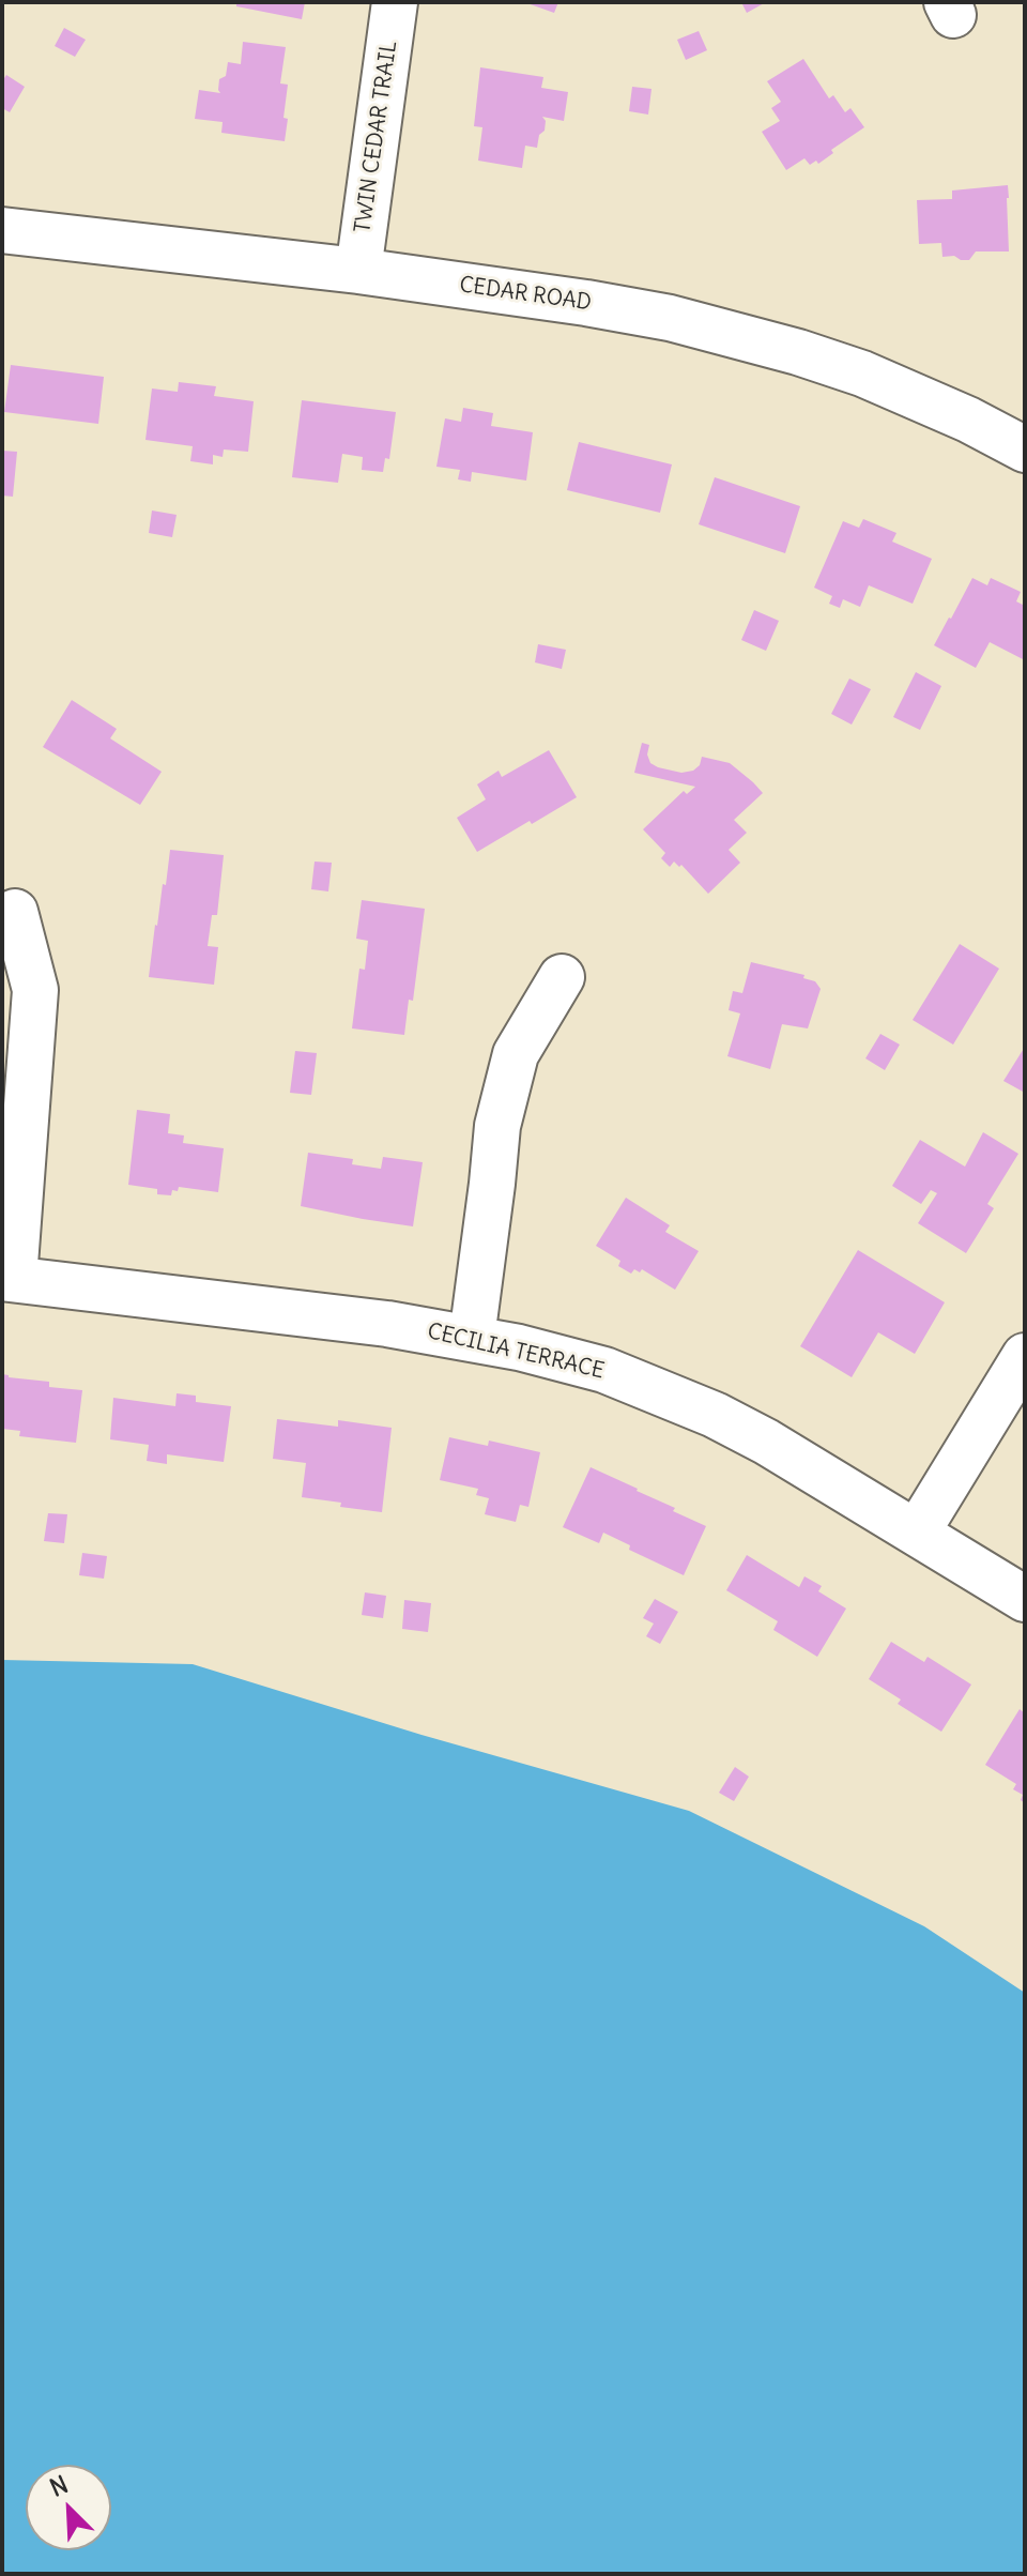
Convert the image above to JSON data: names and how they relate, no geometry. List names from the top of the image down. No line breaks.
{"streets":{"street":["TWIN CEDAR TRAIL","CEDAR ROAD","CECILIA TERRACE"]},"crossings":[["TWIN CEDAR TRAIL","CEDAR ROAD"]],"north":"top left"}
